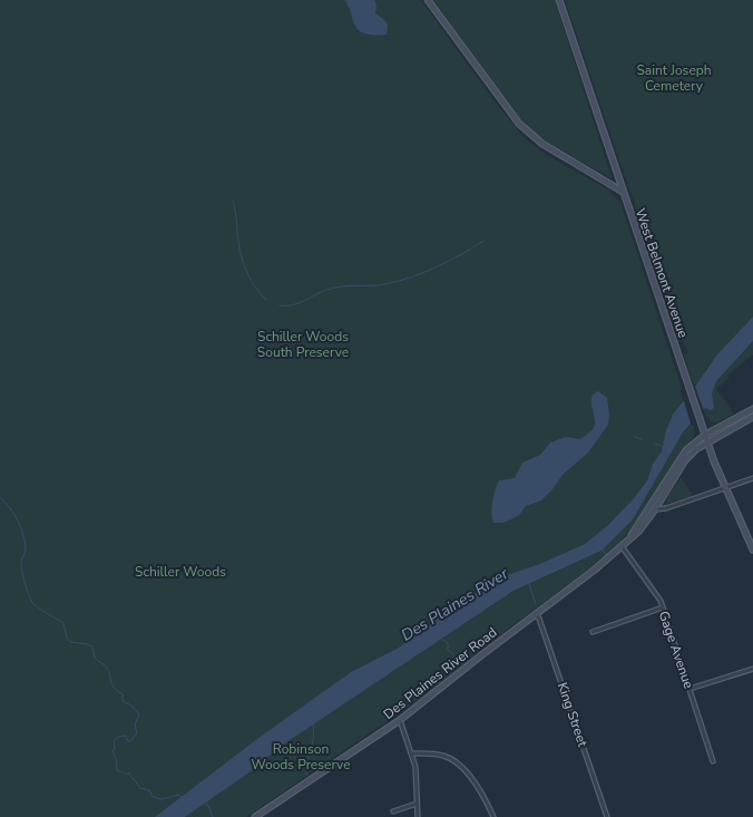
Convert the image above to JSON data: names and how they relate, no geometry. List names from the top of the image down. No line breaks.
{"streets":{"main road":["West Belmont Avenue","Des Plaines River Road"],"street":["Gage Avenue","King Street"]},"crossings":[["West Belmont Avenue","Des Plaines River Road"],["Gage Avenue","Des Plaines River Road"],["Des Plaines River Road","King Street"]],"water":["Des Plaines River"],"parks":["Saint Joseph Cemetery","Schiller Woods South Preserve","Schiller Woods","Robinson Woods Preserve"]}
